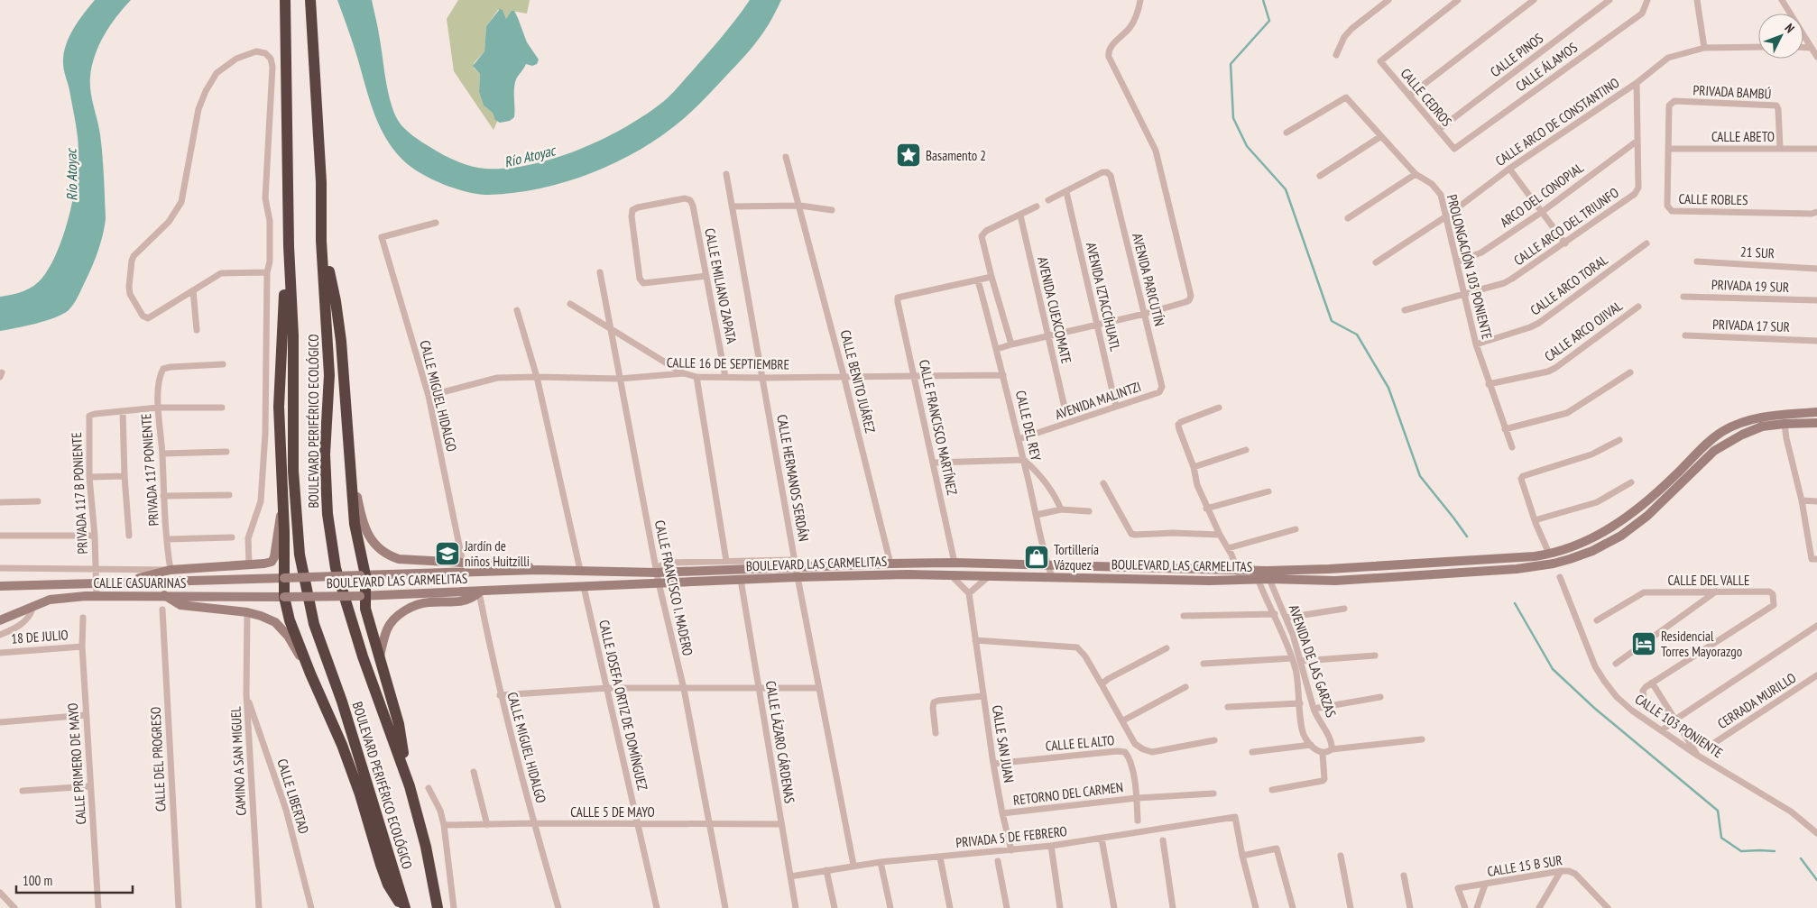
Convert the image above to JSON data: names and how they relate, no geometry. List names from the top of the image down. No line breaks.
{"streets":{"highway":["BOULEVARD PERIFÉRICO ECOLÓGICO"],"main road":["BOULEVARD LAS CARMELITAS","CALLE CASUARINAS"],"street":["CALLE PINOS","CALLE ÁLAMOS","PRIVADA BAMBÚ","CALLE CEDROS","CALLE ARCO DE CONSTANTINO","CALLE ABETO","ARCO DEL CONOPIAL","CALLE ROBLES","CALLE ARCO DEL TRIUNFO","21 SUR","PROLONGACIÓN 103 PONIENTE","AVENIDA PARICUTÍN","CALLE ARCO TORAL","CALLE EMILIANO ZAPATA","PRIVADA 19 SUR","AVENIDA IZTACCÍHUATL","AVENIDA CUEXCOMATE","PRIVADA 17 SUR","CALLE ARCO OJIVAL","CALLE 16 DE SEPTIEMBRE","CALLE BENITO JUÁREZ","CALLE MIGUEL HIDALGO","AVENIDA MALINTZI","CALLE DEL REY","CALLE FRANCISCO MARTÍNEZ","PRIVADA 117 PONIENTE","CALLE HERMANOS SERDÁN","PRIVADA 117 B PONIENTE","CALLE DEL VALLE","CALLE FRANCISCO I. MADERO","18 DE JULIO","AVENIDA DE LAS GARZAS","CERRADA MURILLO","CALLE JOSEFA ORTIZ DE DOMÍNGUEZ","CALLE 103 PONIENTE","CALLE LÁZARO CÁRDENAS","CALLE EL ALTO","CALLE SAN JUAN","CALLE DEL PROGRESO","CAMINO A SAN MIGUEL","CALLE PRIMERO DE MAYO","RETORNO DEL CARMEN","CALLE LIBERTAD","CALLE 5 DE MAYO","PRIVADA 5 DE FEBRERO","CALLE 15 B SUR"]},"crossings":[["CALLE PINOS","CALLE CEDROS"],["CALLE ÁLAMOS","CALLE CEDROS"],["PRIVADA BAMBÚ","CALLE ABETO"],["PRIVADA BAMBÚ","CALLE ROBLES"],["CALLE ARCO DE CONSTANTINO","CALLE ARCO DEL TRIUNFO"],["CALLE ARCO DE CONSTANTINO","PROLONGACIÓN 103 PONIENTE"],["CALLE ABETO","CALLE ROBLES"],["ARCO DEL CONOPIAL","CALLE ARCO DEL TRIUNFO"],["ARCO DEL CONOPIAL","PROLONGACIÓN 103 PONIENTE"],["CALLE ARCO DEL TRIUNFO","PROLONGACIÓN 103 PONIENTE"],["PROLONGACIÓN 103 PONIENTE","CALLE ARCO TORAL"],["PROLONGACIÓN 103 PONIENTE","CALLE ARCO OJIVAL"],["AVENIDA PARICUTÍN","AVENIDA IZTACCÍHUATL"],["AVENIDA PARICUTÍN","AVENIDA MALINTZI"],["CALLE EMILIANO ZAPATA","CALLE 16 DE SEPTIEMBRE"],["AVENIDA IZTACCÍHUATL","AVENIDA MALINTZI"],["CALLE 16 DE SEPTIEMBRE","CALLE BENITO JUÁREZ"],["CALLE 16 DE SEPTIEMBRE","CALLE MIGUEL HIDALGO"],["CALLE 16 DE SEPTIEMBRE","CALLE DEL REY"],["CALLE 16 DE SEPTIEMBRE","CALLE FRANCISCO MARTÍNEZ"],["CALLE 16 DE SEPTIEMBRE","CALLE HERMANOS SERDÁN"],["CALLE 16 DE SEPTIEMBRE","CALLE FRANCISCO I. MADERO"],["CALLE BENITO JUÁREZ","BOULEVARD LAS CARMELITAS"],["CALLE MIGUEL HIDALGO","BOULEVARD LAS CARMELITAS"],["CALLE MIGUEL HIDALGO","CALLE 5 DE MAYO"],["AVENIDA MALINTZI","CALLE DEL REY"],["CALLE DEL REY","CALLE FRANCISCO MARTÍNEZ"],["CALLE DEL REY","BOULEVARD LAS CARMELITAS"],["CALLE FRANCISCO MARTÍNEZ","BOULEVARD LAS CARMELITAS"],["CALLE HERMANOS SERDÁN","BOULEVARD LAS CARMELITAS"],["CALLE HERMANOS SERDÁN","PRIVADA 5 DE FEBRERO"],["PRIVADA 117 B PONIENTE","BOULEVARD LAS CARMELITAS"],["PRIVADA 117 B PONIENTE","CALLE CASUARINAS"],["BOULEVARD LAS CARMELITAS","CALLE CASUARINAS"],["BOULEVARD LAS CARMELITAS","CALLE FRANCISCO I. MADERO"],["BOULEVARD LAS CARMELITAS","AVENIDA DE LAS GARZAS"],["BOULEVARD LAS CARMELITAS","CALLE JOSEFA ORTIZ DE DOMÍNGUEZ"],["BOULEVARD LAS CARMELITAS","CALLE LÁZARO CÁRDENAS"],["CALLE FRANCISCO I. MADERO","CALLE 5 DE MAYO"],["18 DE JULIO","CALLE PRIMERO DE MAYO"],["CALLE JOSEFA ORTIZ DE DOMÍNGUEZ","CALLE 5 DE MAYO"],["CALLE LÁZARO CÁRDENAS","CALLE 5 DE MAYO"],["CALLE LÁZARO CÁRDENAS","PRIVADA 5 DE FEBRERO"],["CALLE EL ALTO","CALLE SAN JUAN"],["CALLE EL ALTO","RETORNO DEL CARMEN"],["CALLE SAN JUAN","RETORNO DEL CARMEN"],["CALLE SAN JUAN","PRIVADA 5 DE FEBRERO"],["CAMINO A SAN MIGUEL","CALLE LIBERTAD"]],"water":["Río Atoyac"],"places":{"place":["Basamento 2"],"school or university":["Jardín de niños Huitzilli"],"shop":["Tortillería Vázquez"],"hotel":["Residencial Torres Mayorazgo"]},"scale_bar":"100 m","north":"top right"}
